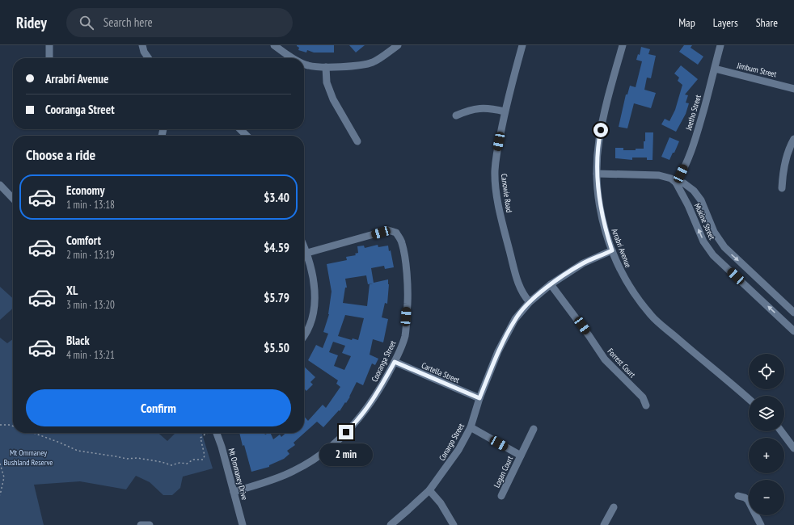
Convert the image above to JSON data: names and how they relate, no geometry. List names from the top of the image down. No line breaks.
{"streets":{"street":["Jimburn Street","Jeetho Street","Canowie Road","Mukine Street","Arrabri Avenue","Cooranga Street","Forrest Court","Cartella Street","Conargo Street","Logan Court","Mt Ommaney Drive"]},"crossings":[["Jimburn Street","Jeetho Street"],["Jeetho Street","Mukine Street"],["Canowie Road","Conargo Street"],["Mukine Street","Arrabri Avenue"],["Arrabri Avenue","Conargo Street"],["Cooranga Street","Cartella Street"],["Cooranga Street","Mt Ommaney Drive"],["Forrest Court","Conargo Street"],["Cartella Street","Conargo Street"],["Conargo Street","Logan Court"]],"parks":["Mt Ommaney Bushland Reserve"],"page":{"header":"Ridey","search":"Search here","nav":["Map","Layers","Share"],"banner":["Arrabri Avenue","Cooranga Street"],"heading":"Choose a ride","list":[{"name":"Economy","note":"1 min · 13:18","value":"$3.40"},{"name":"Comfort","note":"2 min · 13:19","value":"$4.59"},{"name":"XL","note":"3 min · 13:20","value":"$5.79"},{"name":"Black","note":"4 min · 13:21","value":"$5.50"}],"map_buttons":["+","−"],"buttons":"Confirm","bubble":"2 min"}}
